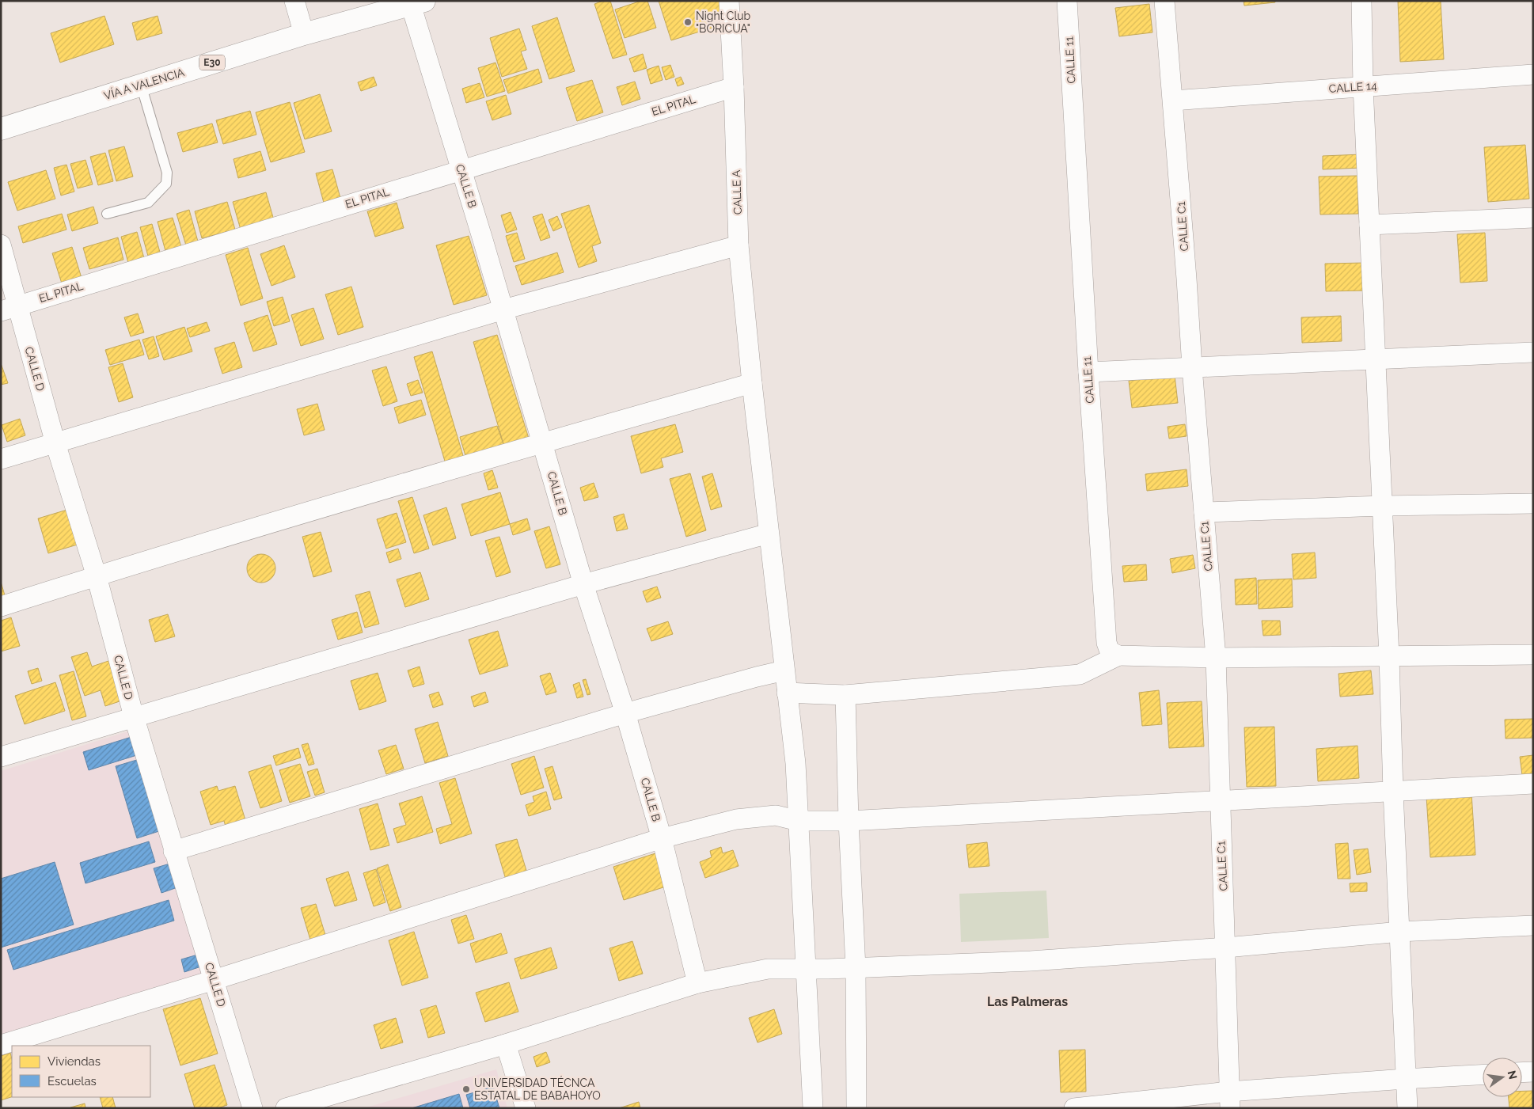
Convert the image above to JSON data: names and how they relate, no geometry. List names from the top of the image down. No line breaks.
{"streets":{"highway":["E30","VÍA A VALENCIA"],"street":["CALLE 11","CALLE 14","EL PITAL","CALLE B","CALLE A","CALLE C1","CALLE D"]},"crossings":[["VÍA A VALENCIA","CALLE B"],["CALLE 14","CALLE C1"],["EL PITAL","CALLE B"],["EL PITAL","CALLE A"],["EL PITAL","CALLE D"]],"districts":["Las Palmeras"],"places":["Night Club \"BORICUA\"","UNIVERSIDAD TÉCNCA ESTATAL DE BABAHOYO"],"legend":["Viviendas","Escuelas"],"north":"right"}
